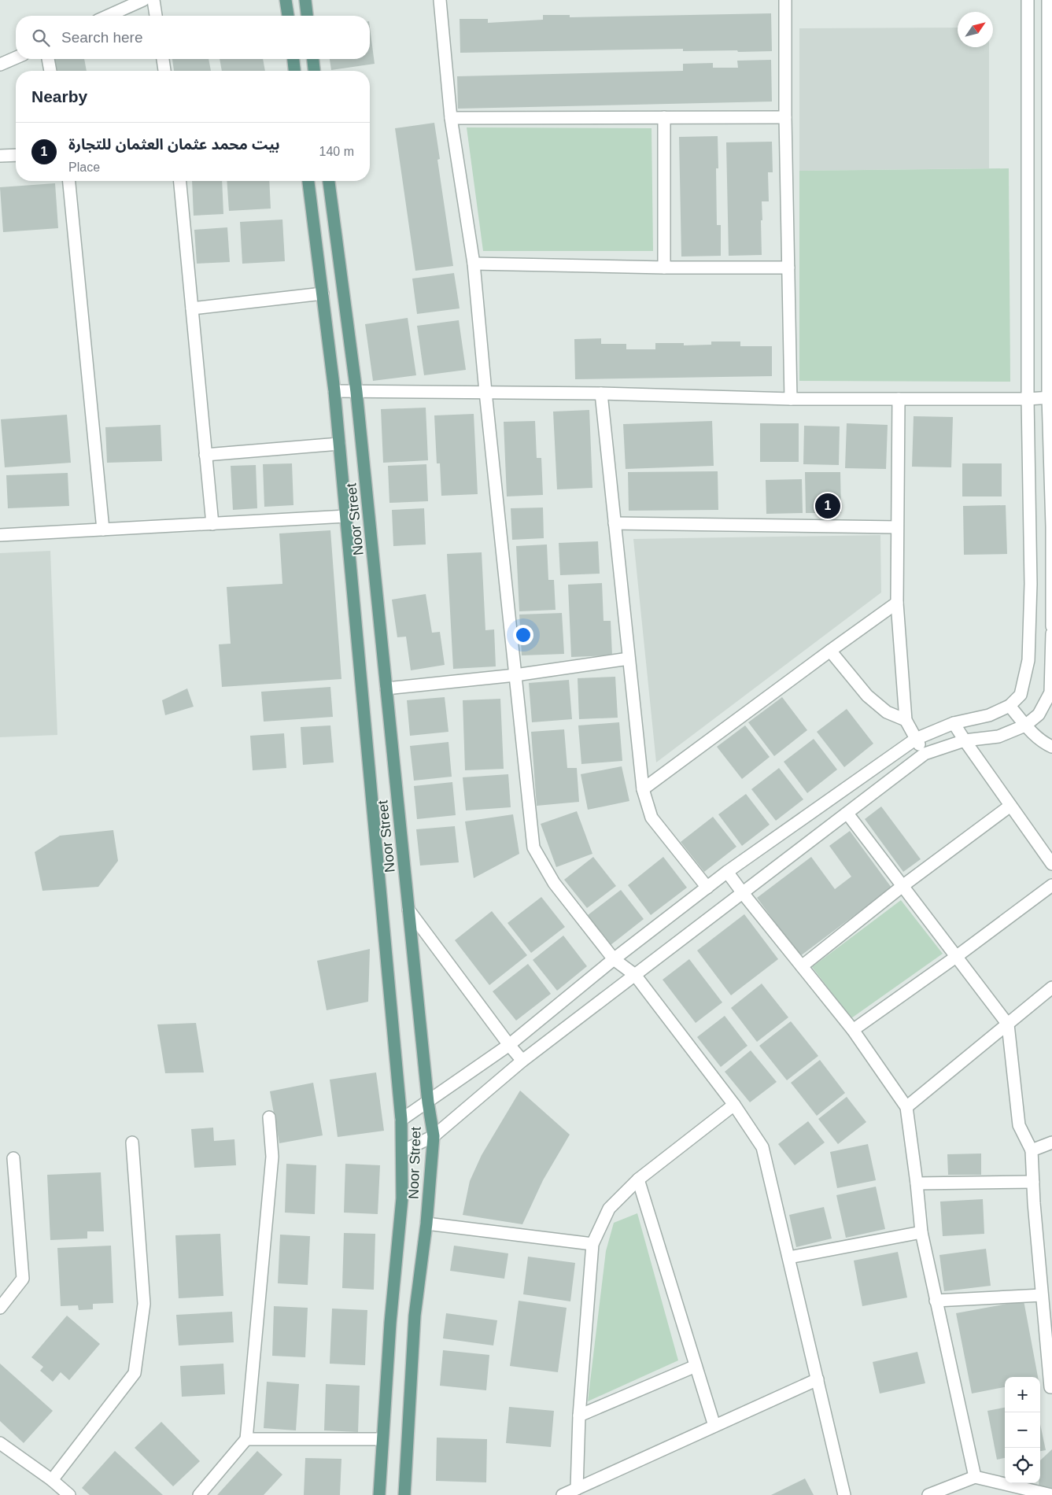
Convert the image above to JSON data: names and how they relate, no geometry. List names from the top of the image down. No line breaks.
{"streets":{"main road":["Noor Street"]},"north":"top right","page":{"search":"Search here","heading":"Nearby","list":[{"mark":"1","name":"بيت محمد عثمان العثمان للتجارة","note":"Place","value":"140 m"}],"pins":"1","map_buttons":["+","−"]}}
